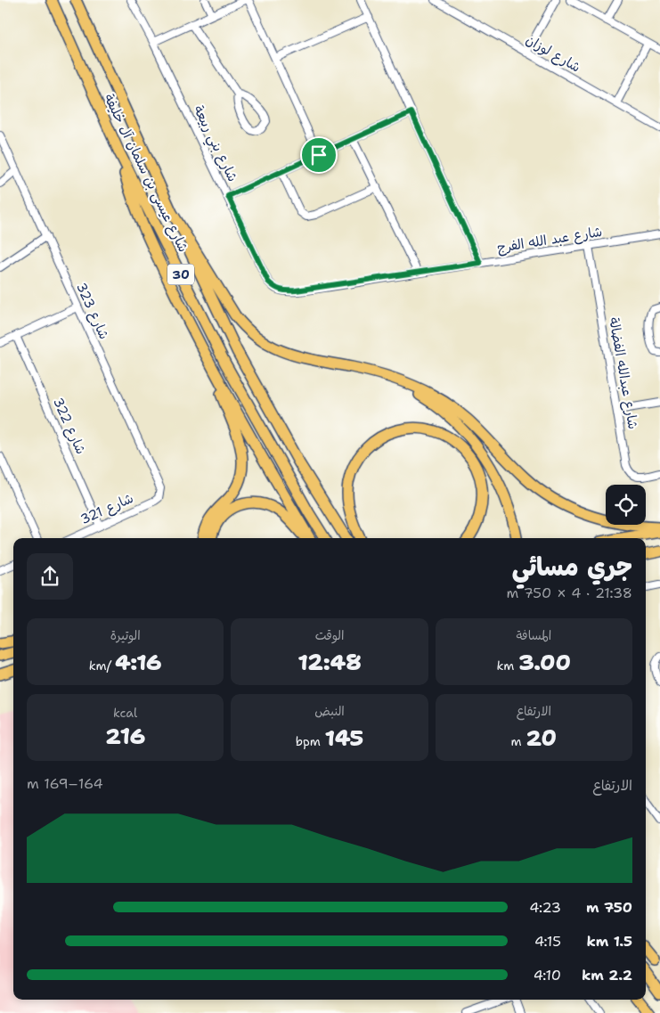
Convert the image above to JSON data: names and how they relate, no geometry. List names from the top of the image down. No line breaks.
{"streets":{"highway":["شارع عيسى بن سلمان آل خليفة","30"],"street":["شارع لوزان","شارع بني ربيعة","شارع عبد الله الفرج","شارع 323","شارع عبدالله الفضالة","شارع 322","شارع 321"]},"crossings":[["شارع بني ربيعة","شارع عبد الله الفرج"],["شارع عبد الله الفرج","شارع عبدالله الفضالة"],["شارع 323","شارع 321"],["شارع 322","شارع 321"]],"page":{"heading":["جري مسائي","21:38 · 4 × 750 m"],"stats":[["المسافة","3.00 km"],["الوقت","12:48"],["الوتيرة","4:16 /km"],["الارتفاع","20 m"],["النبض","145 bpm"],["kcal","216"]],"chart":["الارتفاع","164–169 m"],"list":[{"name":"750 m","note":"4:23"},{"name":"1.5 km","note":"4:15"},{"name":"2.2 km","note":"4:10"}]}}
